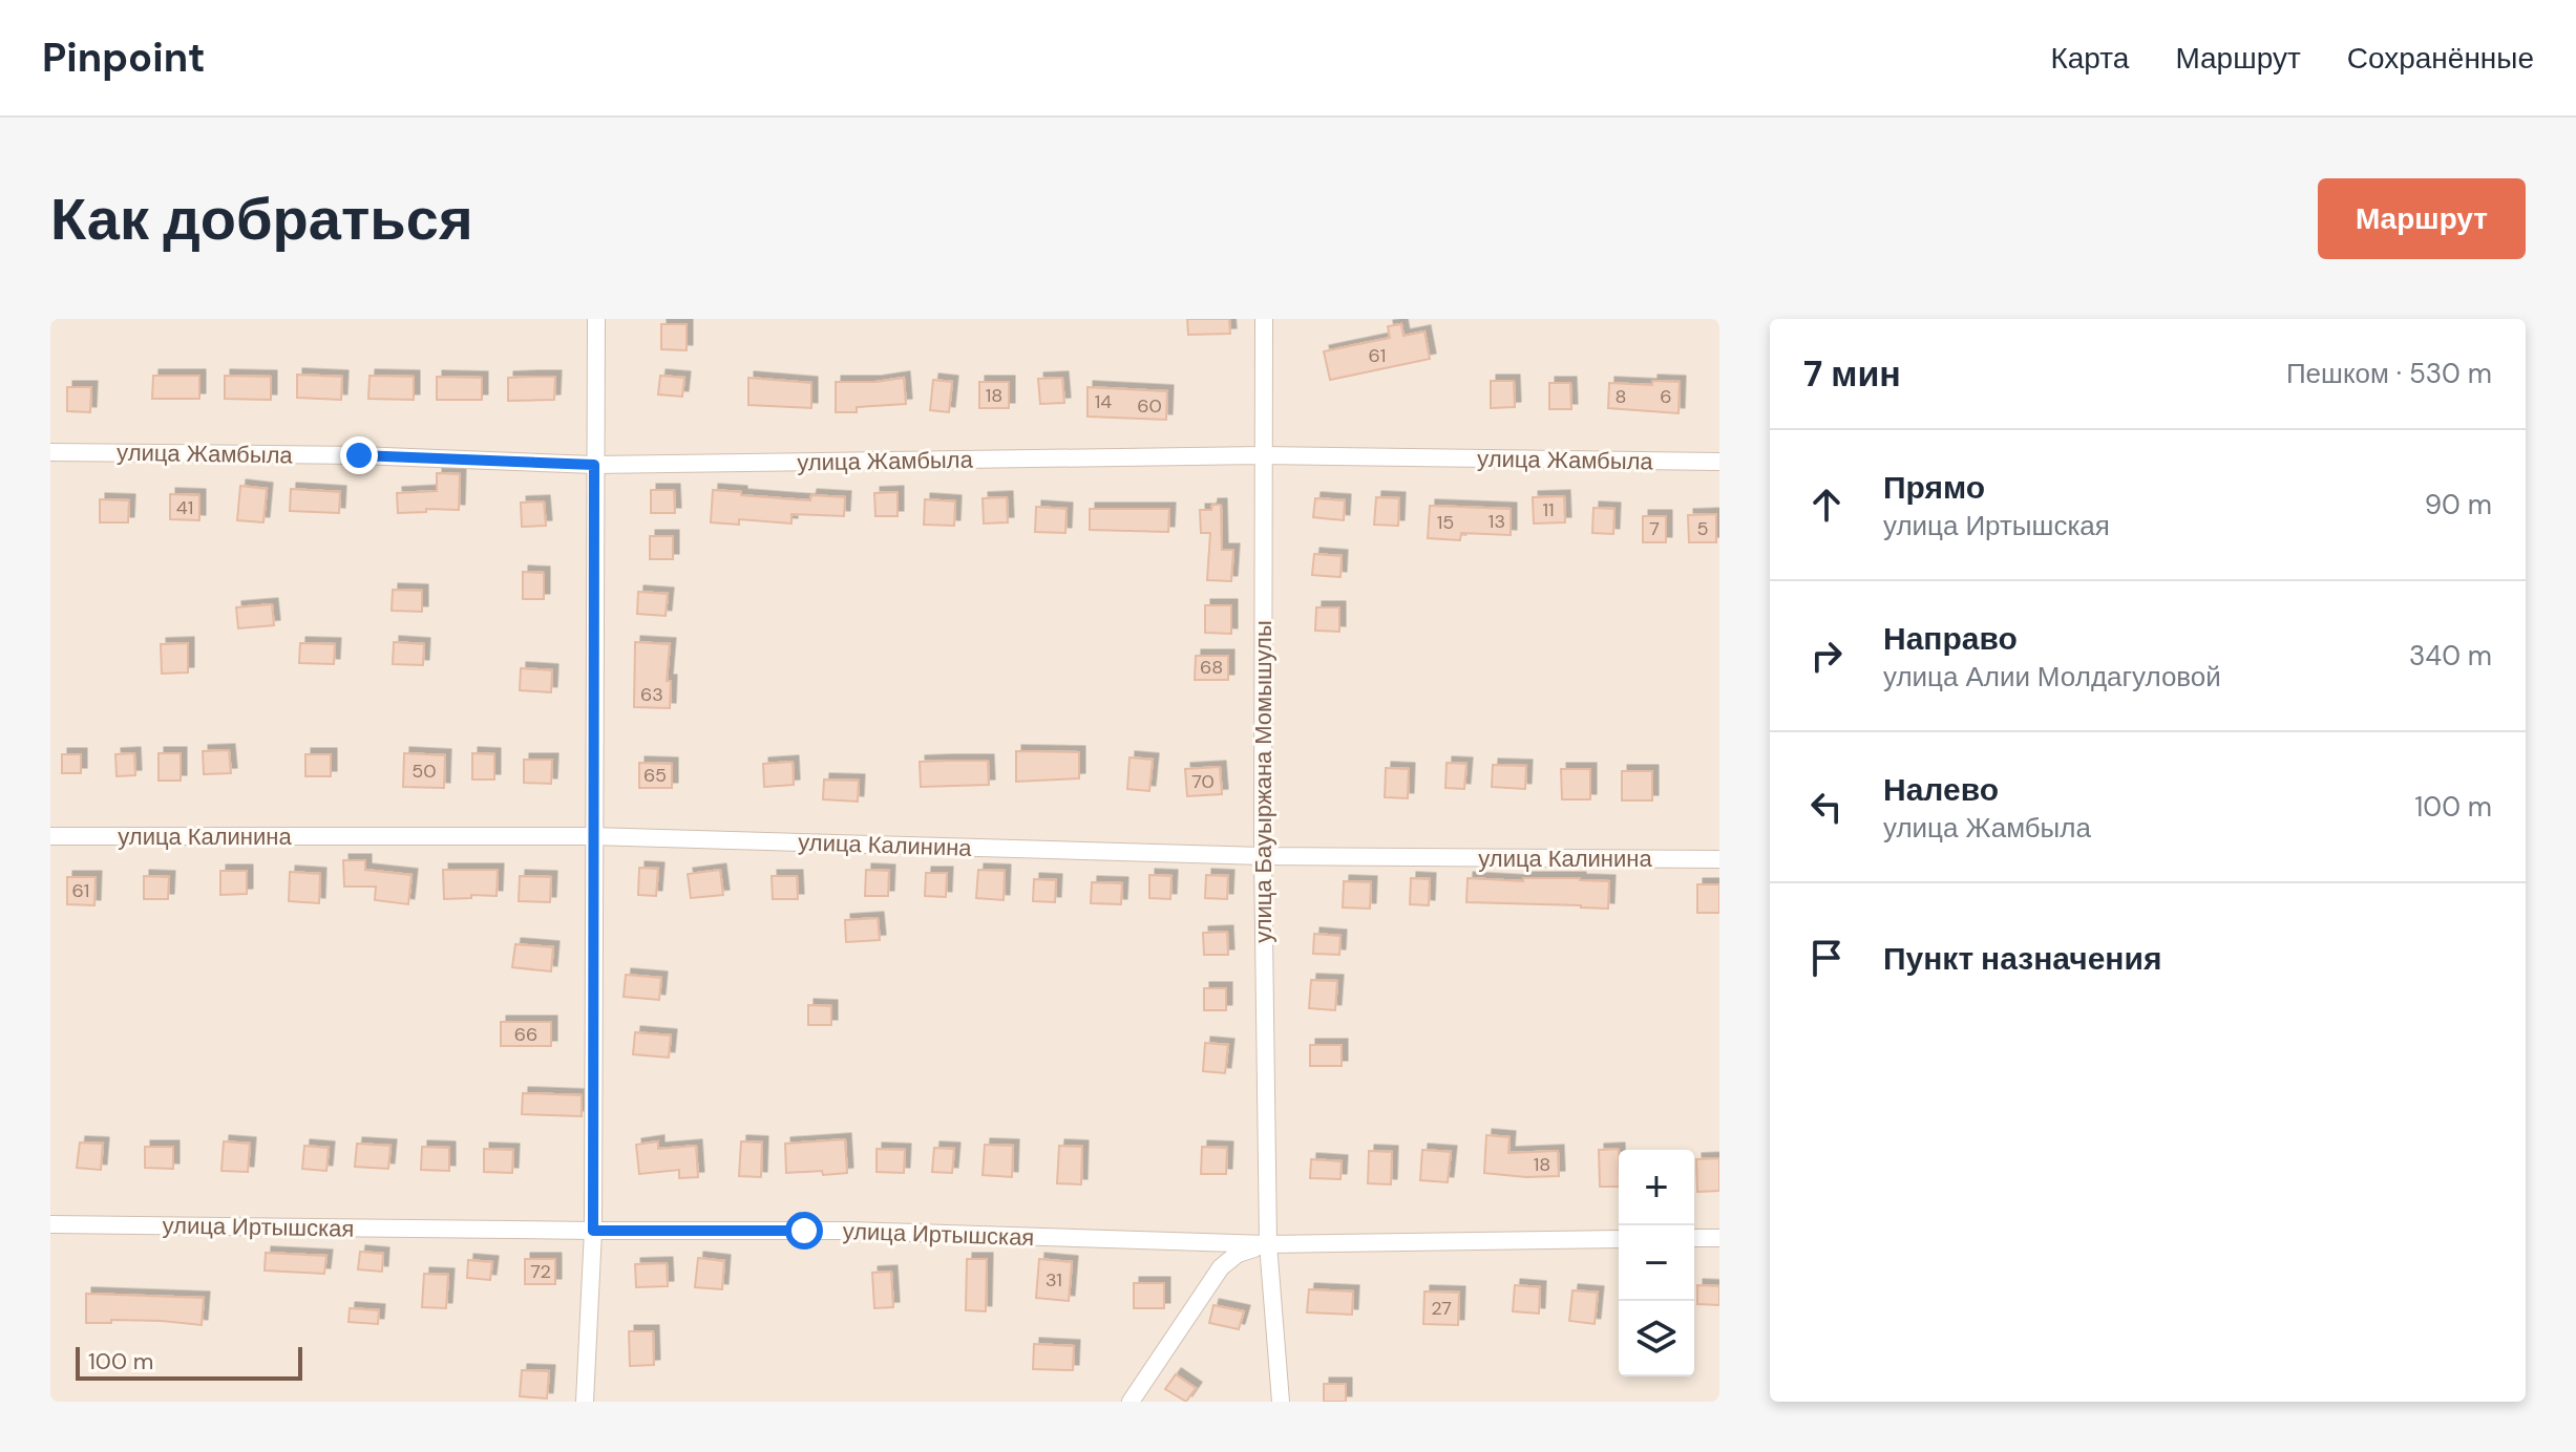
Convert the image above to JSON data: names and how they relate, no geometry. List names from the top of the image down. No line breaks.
{"streets":{"street":["улица Жамбыла","улица Бауыржана Момышулы","улица Калинина","улица Иртышская"]},"crossings":[["улица Жамбыла","улица Бауыржана Момышулы"],["улица Бауыржана Момышулы","улица Калинина"],["улица Бауыржана Момышулы","улица Иртышская"]],"house_numbers":["61","18","8","6","14","60","41","11","13","15","7","5","68","63","50","65","70","61","66","18","72","31","27"],"scale_bar":"100 m","page":{"header":"Pinpoint","nav":["Карта","Маршрут","Сохранённые"],"buttons":"Маршрут","title":"Как добраться","heading":["7 мин","Пешком · 530 m"],"list":[["Прямо","улица Иртышская","90 m"],["Направо","улица Алии Молдагуловой","340 m"],["Налево","улица Жамбыла","100 m"],"Пункт назначения"],"map_buttons":["+","−"],"scale":"100 m"}}
